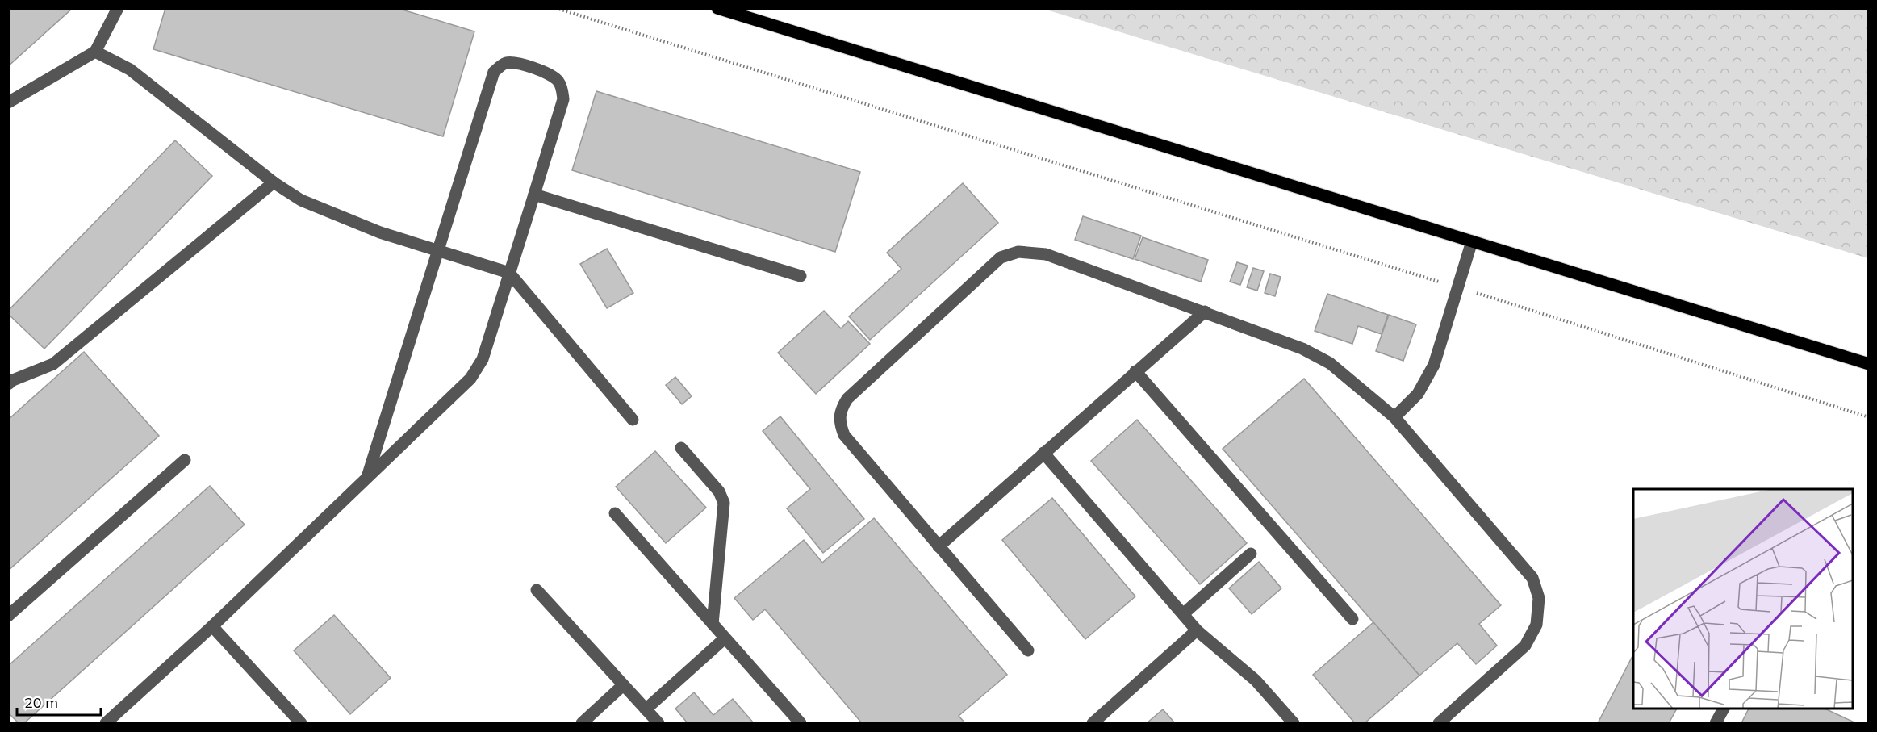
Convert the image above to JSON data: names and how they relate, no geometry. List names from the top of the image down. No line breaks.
{"scale_bar":"20 m"}
